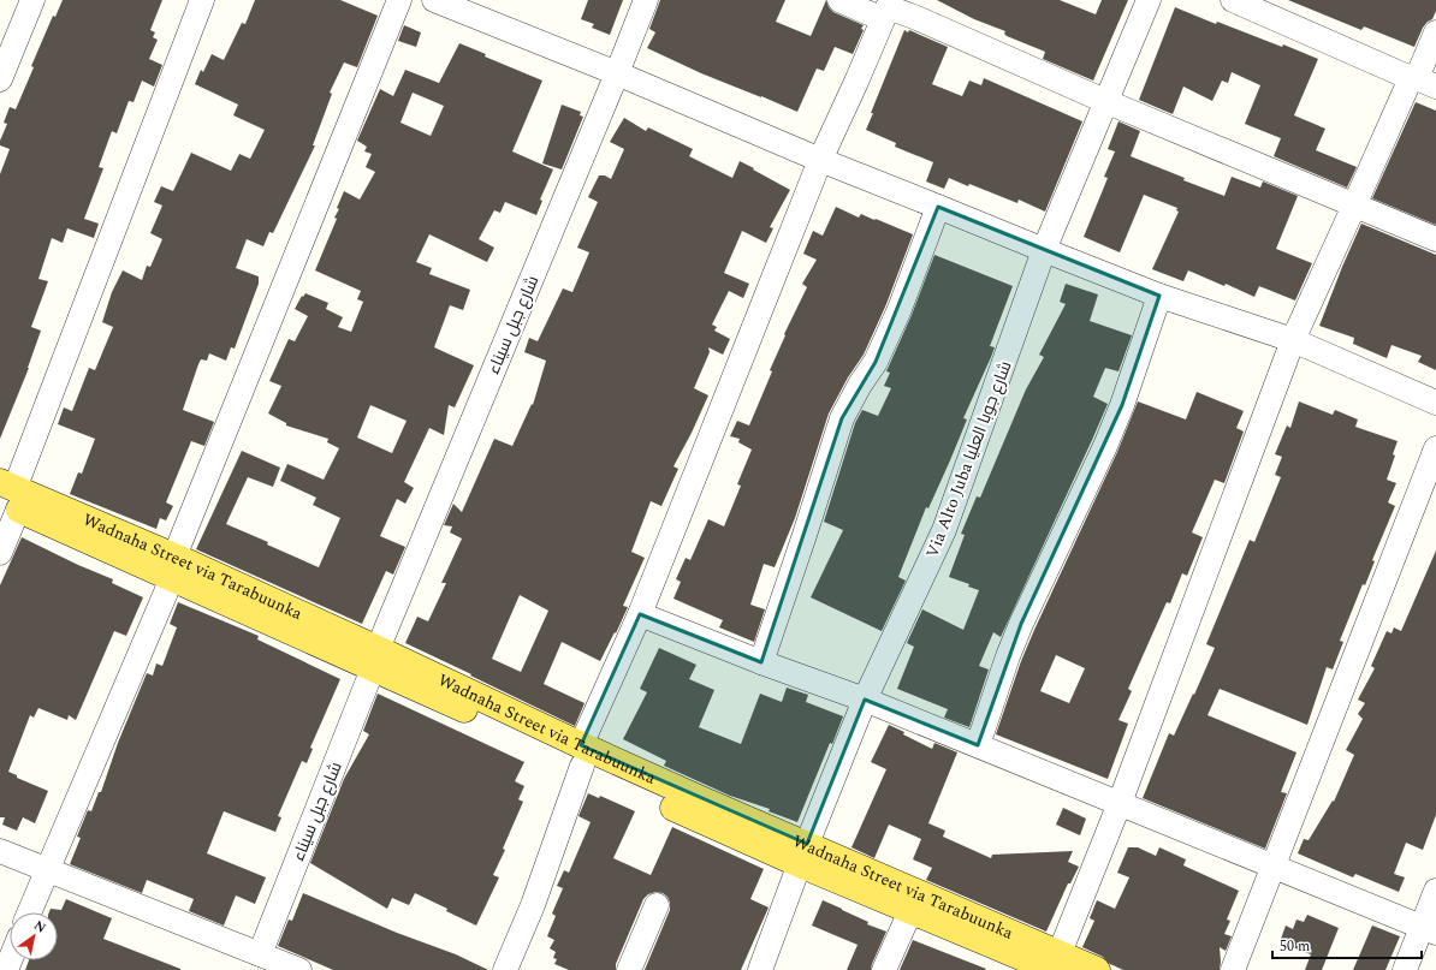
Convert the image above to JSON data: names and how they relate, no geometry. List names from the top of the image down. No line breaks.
{"streets":{"main road":["Wadnaha Street via Tarabuunka"],"street":["شارع جبل سيناء","Via Alto Juba شارع جوبا العليا"]},"crossings":[["Via Alto Juba شارع جوبا العليا","Wadnaha Street via Tarabuunka"]],"scale_bar":"50 m","north":"top right"}
